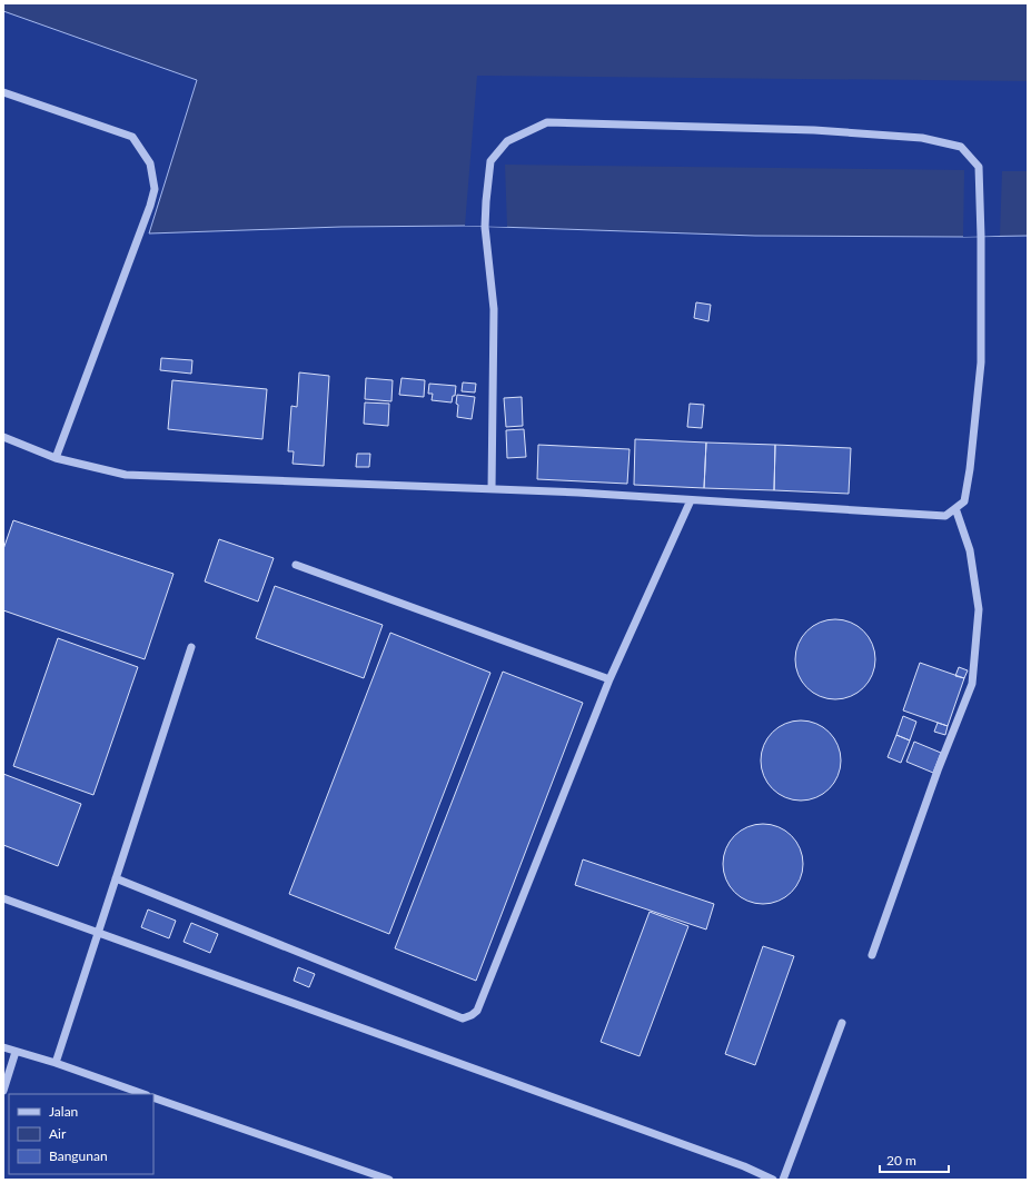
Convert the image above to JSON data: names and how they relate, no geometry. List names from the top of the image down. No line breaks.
{"legend":["Jalan","Air","Bangunan"],"scale_bar":"20 m"}
